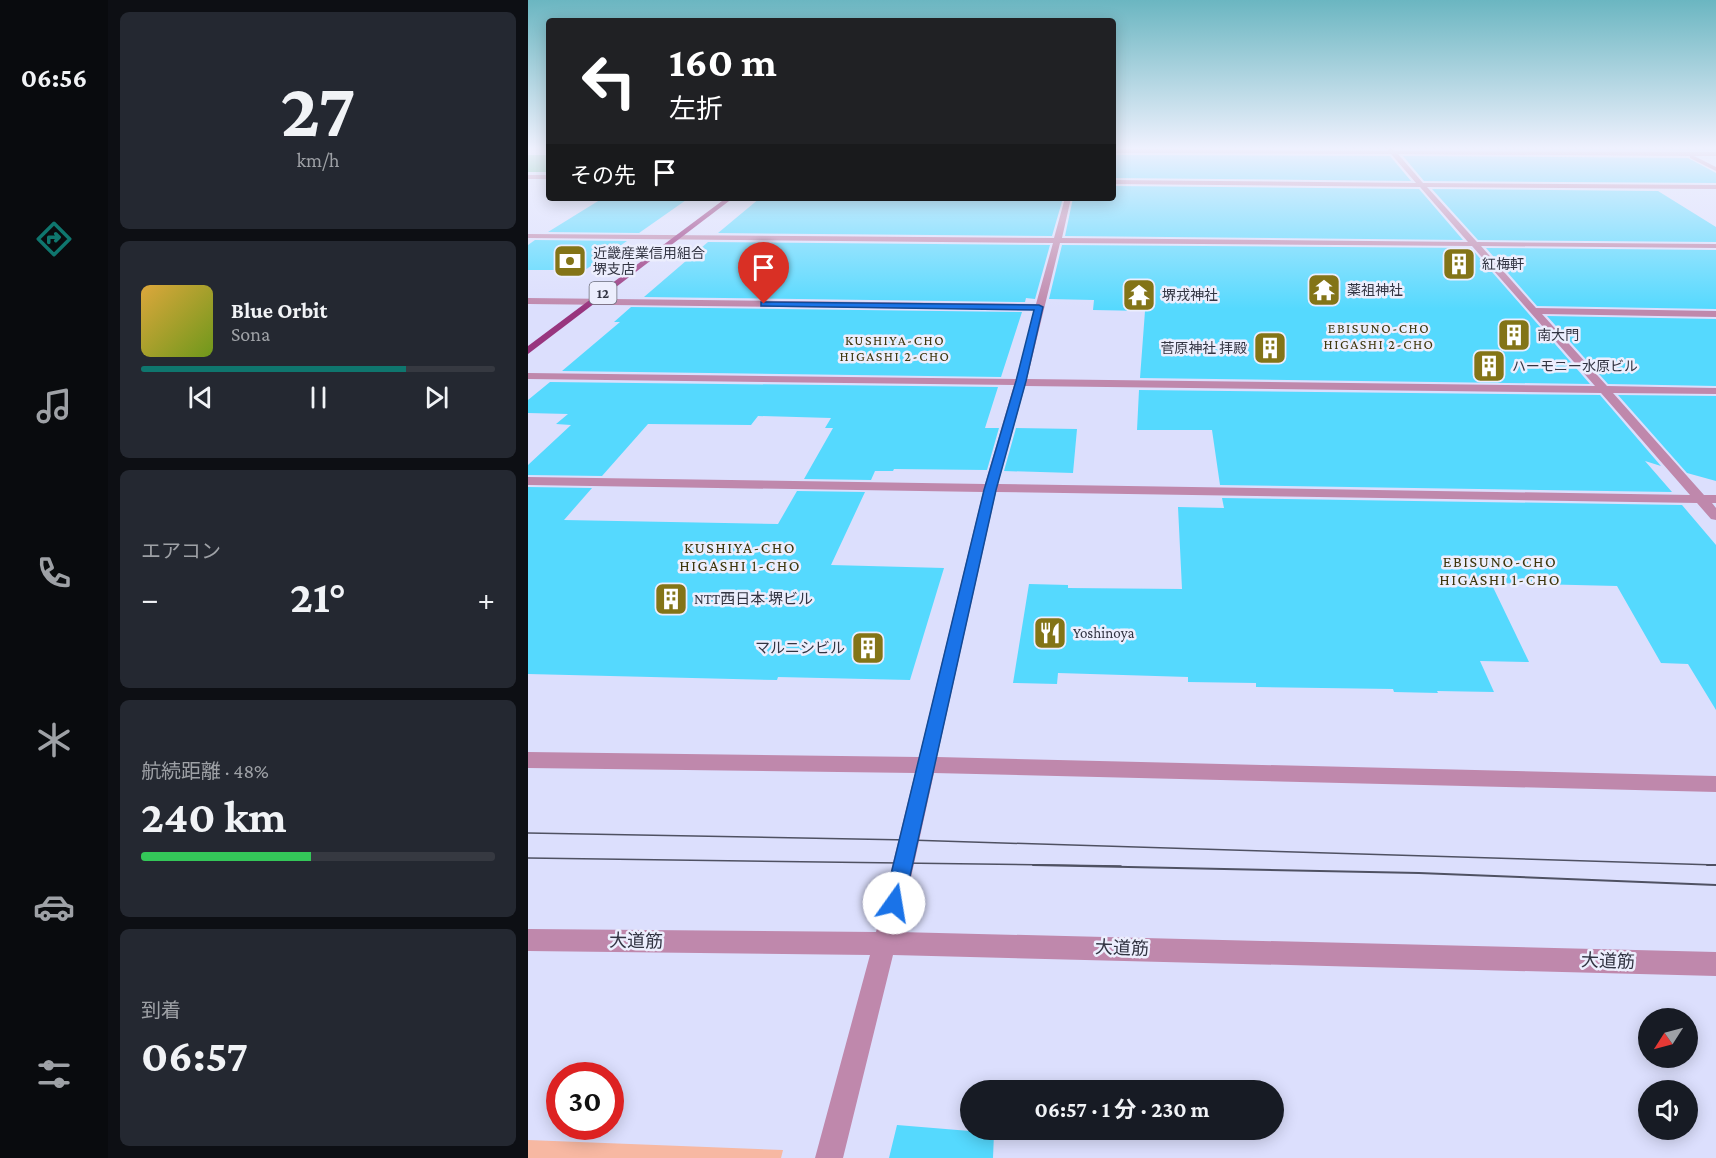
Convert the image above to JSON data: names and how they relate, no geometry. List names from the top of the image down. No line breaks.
{"streets":{"main road":["12"],"street":["大道筋"]},"districts":["EBISUNO-CHO HIGASHI 2-CHO","KUSHIYA-CHO HIGASHI 2-CHO","KUSHIYA-CHO HIGASHI 1-CHO","EBISUNO-CHO HIGASHI 1-CHO"],"places":{"bank":["近畿産業信用組合 堺支店"],"building":["紅梅軒","南大門","菅原神社 拝殿","ハーモニー水原ビル","NTT西日本 堺ビル","マルニシビル"],"temple":["薬祖神社","堺戎神社"],"restaurant":["Yoshinoya"]},"north":"bottom left","page":{"tabs":"06:56","tile":[["27","km/h"],"エアコン",["航続距離 · 48%","240 km"],["到着","06:57"]],"turn":["160 m","左折"],"then":"その先","song":["Blue Orbit","Sona"],"heat":["−","21°","+"],"limit":"30","trip":"06:57 · 1 分 · 230 m"}}
